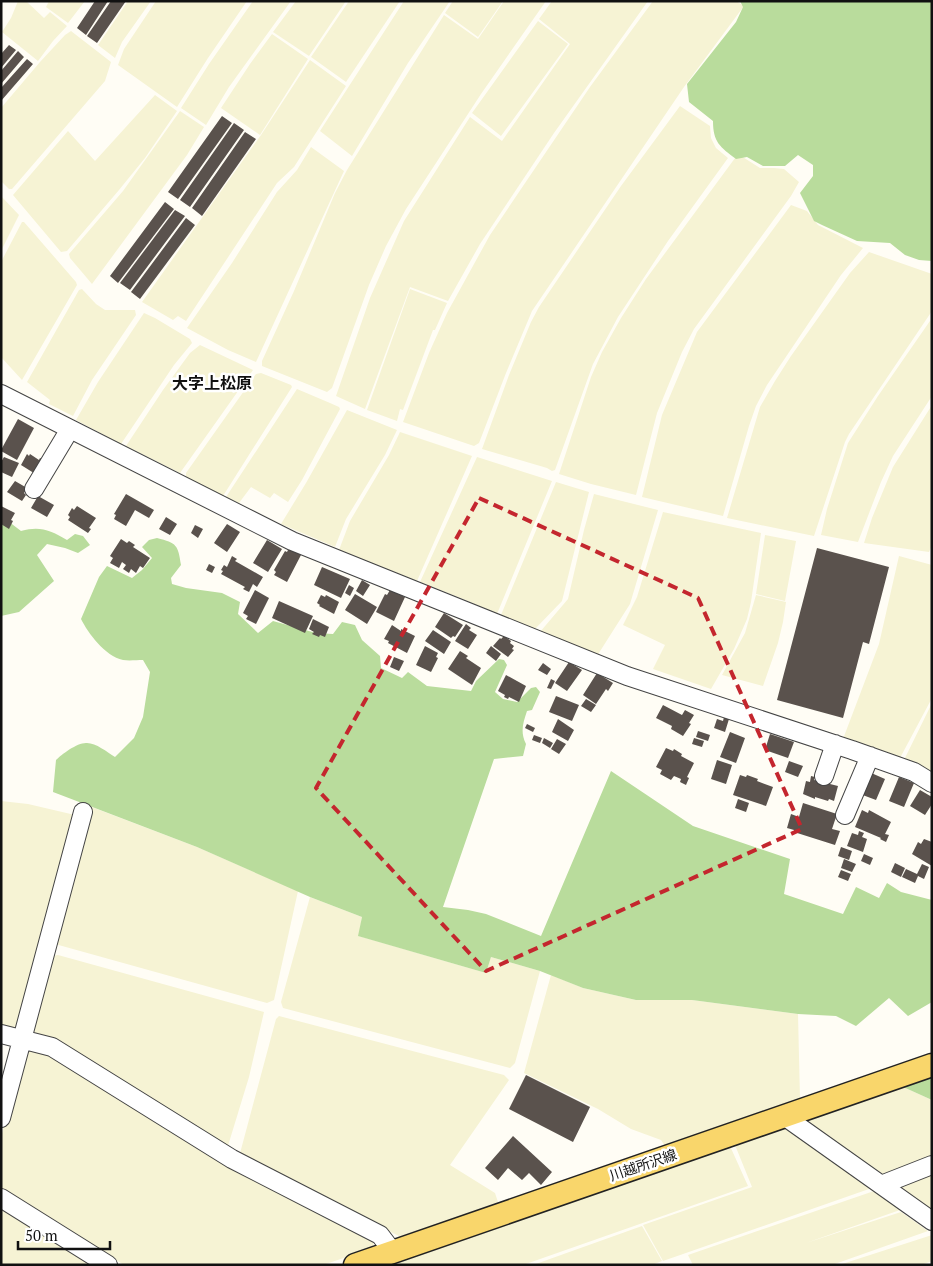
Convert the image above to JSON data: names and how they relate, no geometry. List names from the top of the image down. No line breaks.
{"streets":{"main road":["川越所沢線"]},"districts":["大字上松原"],"scale_bar":"50 m"}
